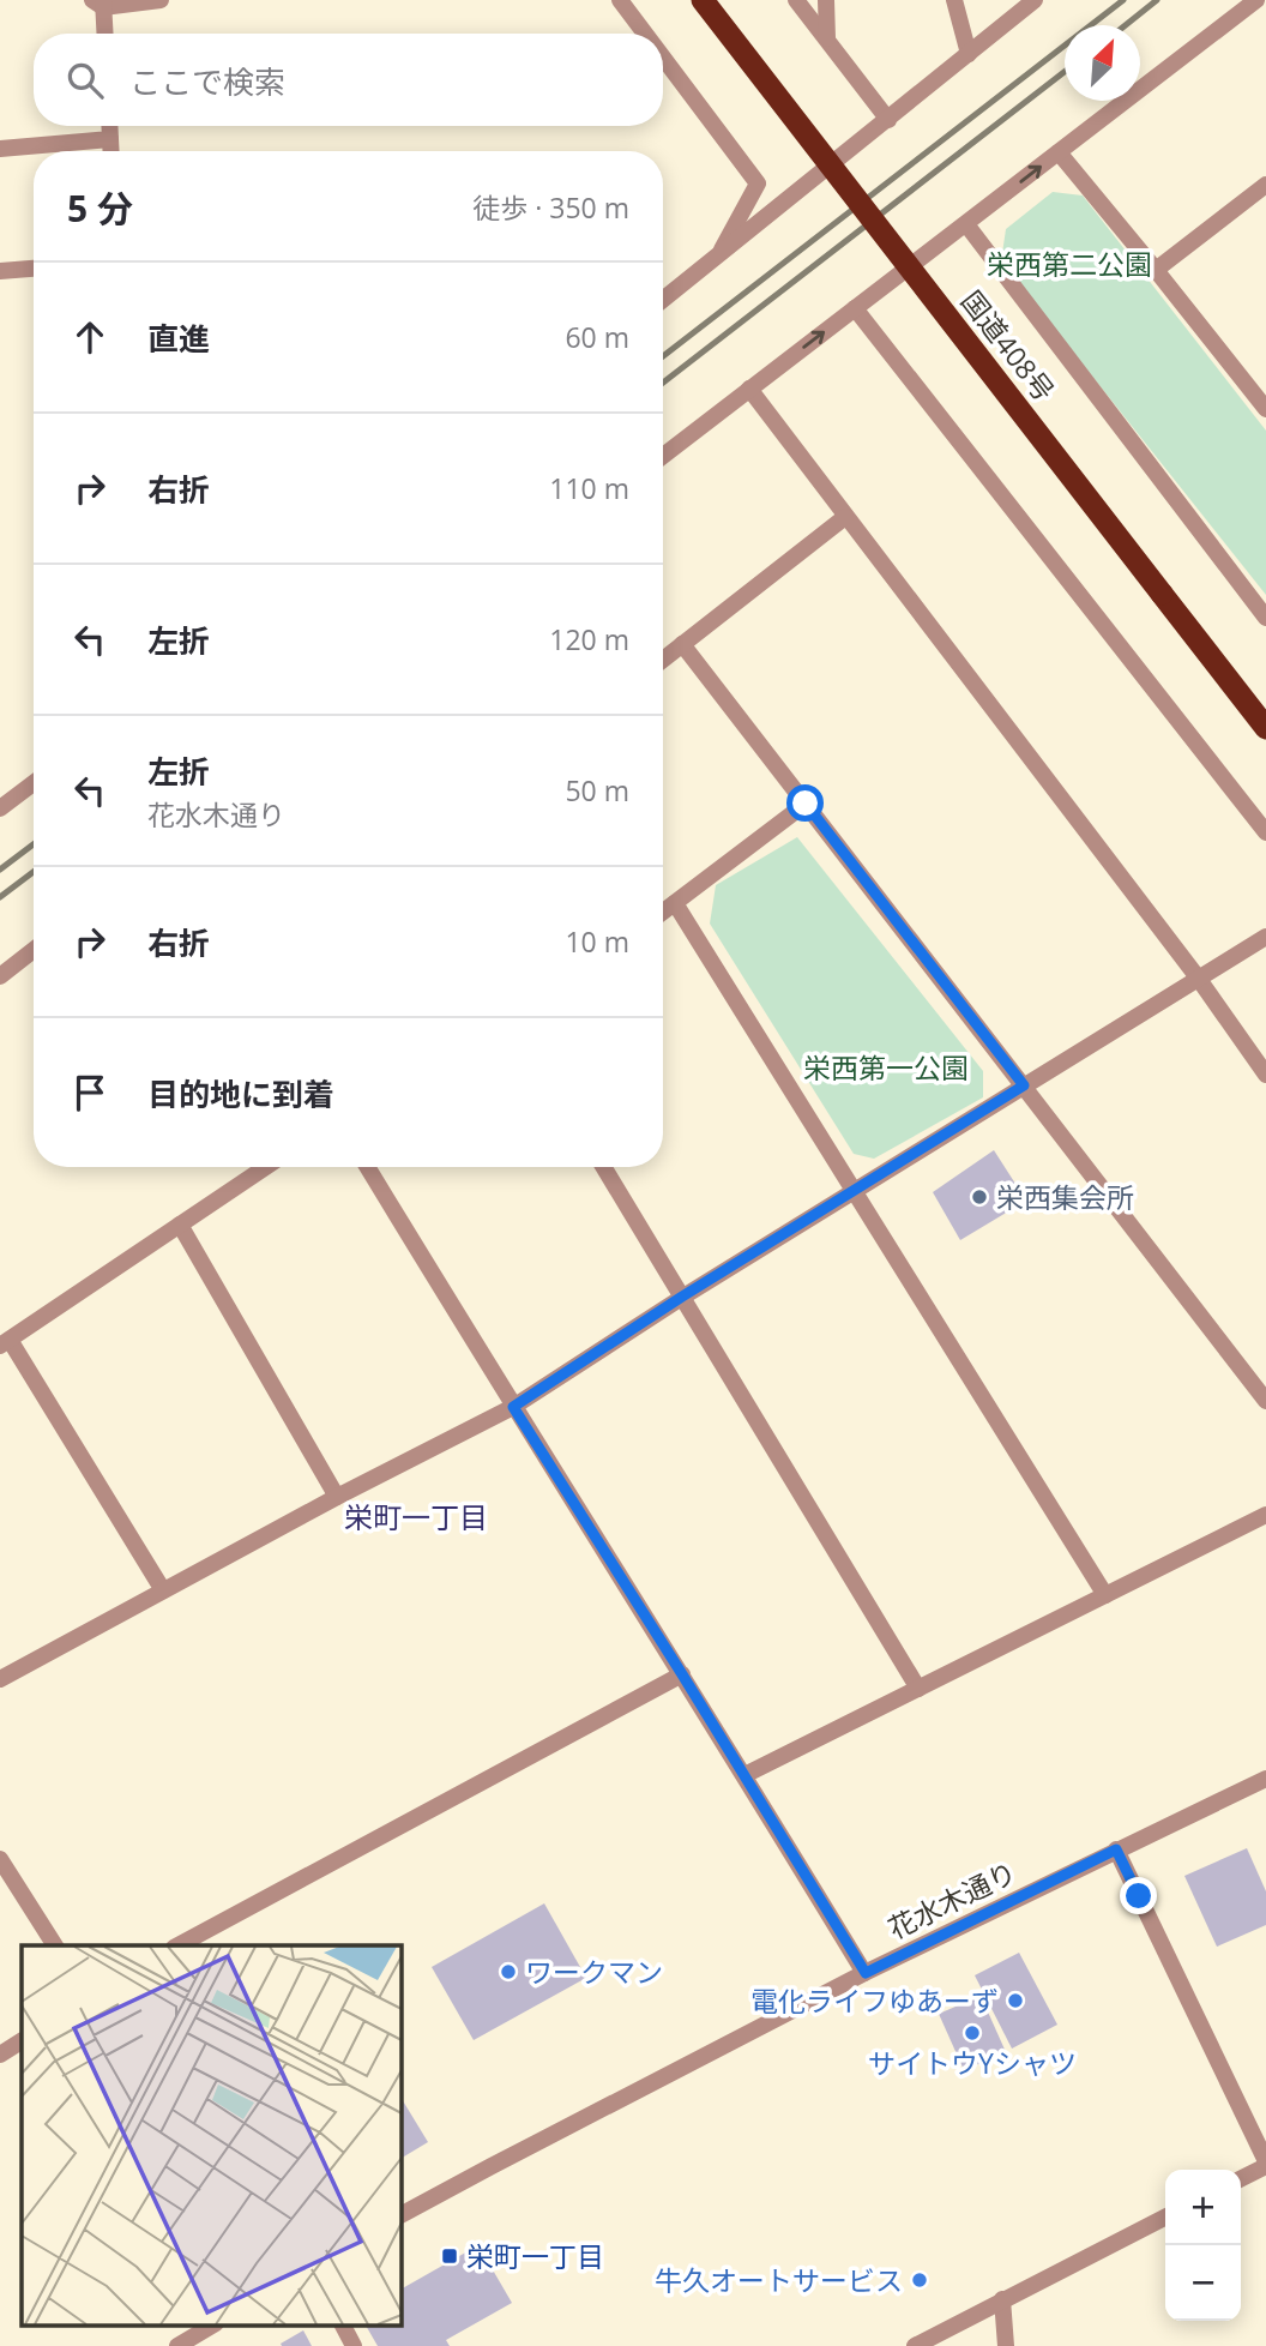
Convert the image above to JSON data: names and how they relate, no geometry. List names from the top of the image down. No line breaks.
{"streets":{"highway":["国道408号"],"street":["花水木通り"]},"districts":["栄町一丁目"],"parks":["栄西第二公園","栄西第一公園"],"places":{"other":["栄西集会所","ワークマン","電化ライフゆあーず","サイトウYシャツ","牛久オートサービス"],"transit":["栄町一丁目"]},"north":"top right","page":{"search":"ここで検索","heading":["5 分","徒歩 · 350 m"],"list":[["直進","60 m"],["右折","110 m"],["左折","120 m"],["左折","花水木通り","50 m"],["右折","10 m"],"目的地に到着"],"map_buttons":["+","−"]}}
